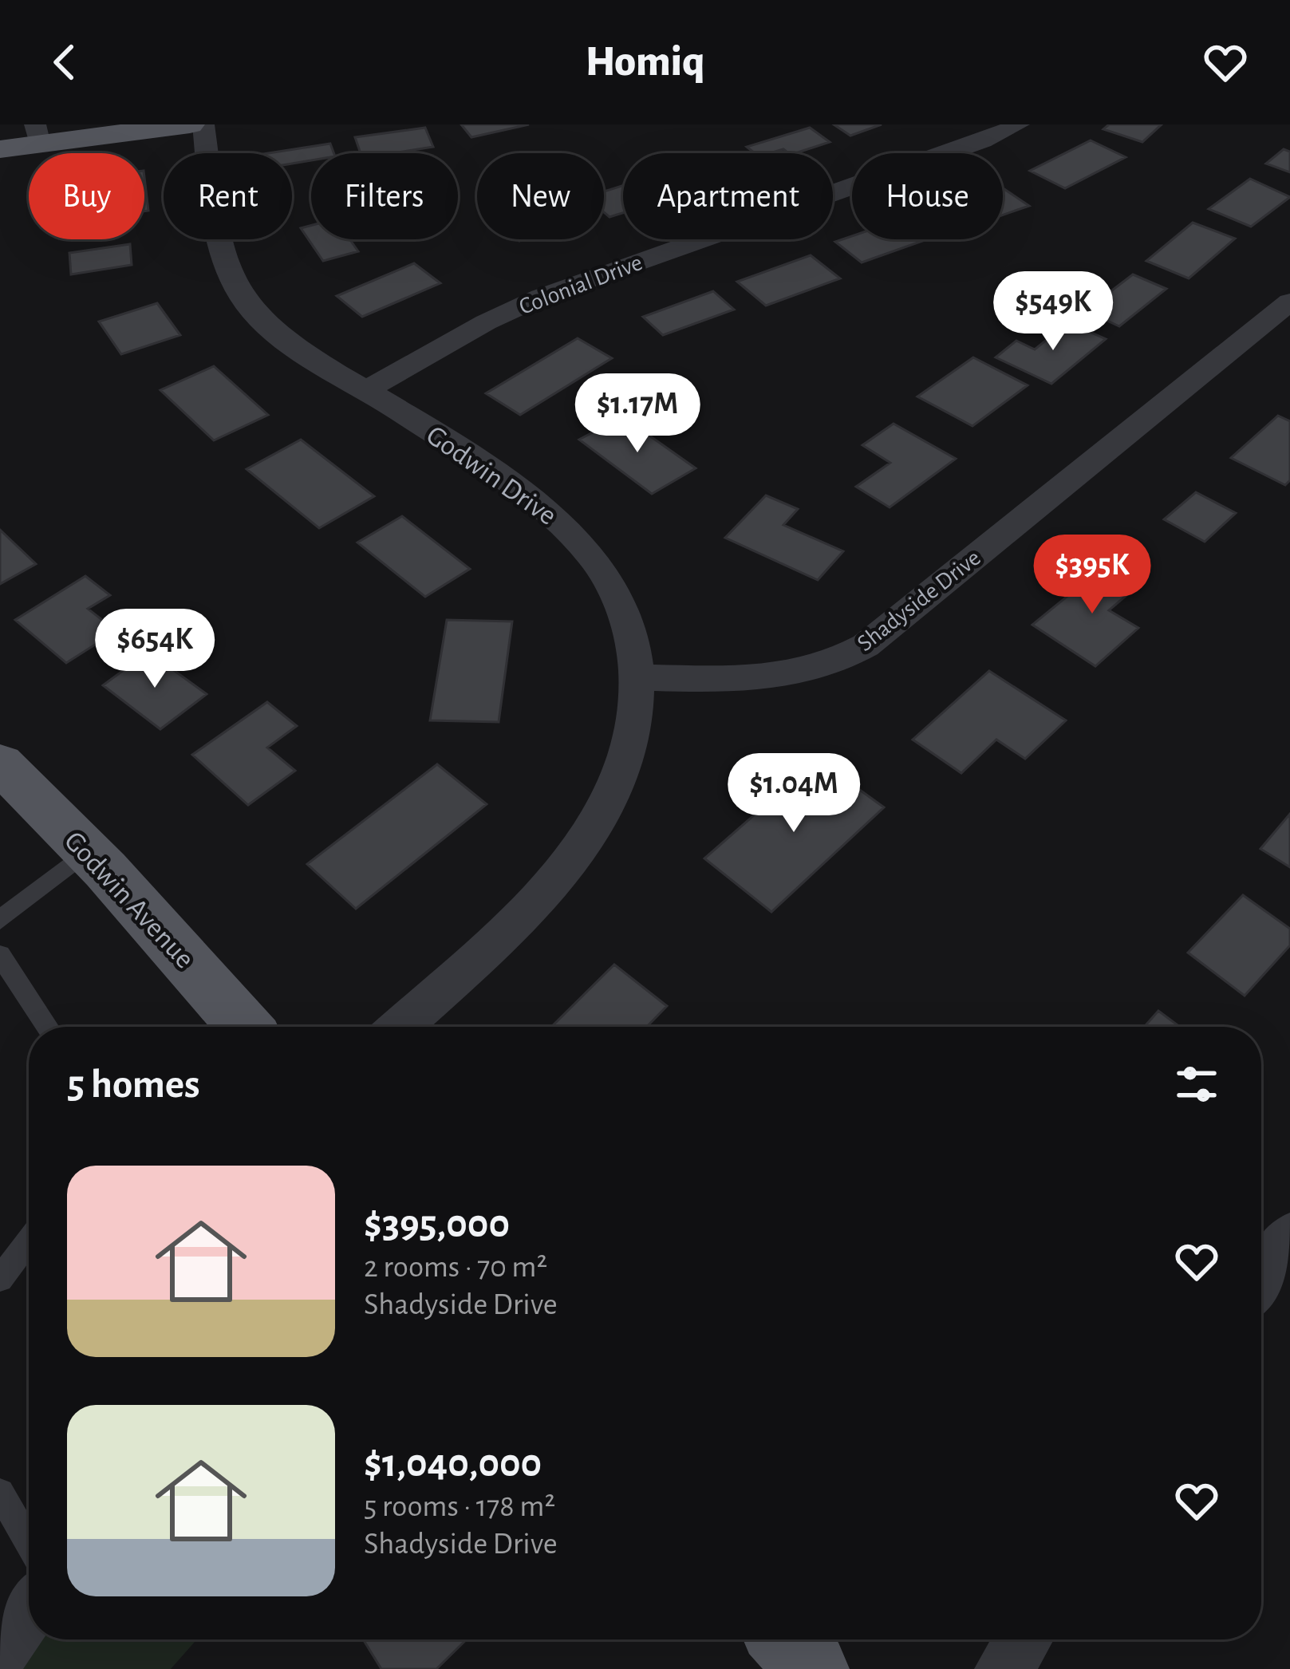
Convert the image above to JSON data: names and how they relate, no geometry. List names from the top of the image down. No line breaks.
{"streets":{"main road":["Godwin Avenue"],"street":["Colonial Drive","Godwin Drive","Shadyside Drive"]},"crossings":[["Colonial Drive","Godwin Drive"],["Godwin Drive","Shadyside Drive"]],"page":{"header":"Homiq","chip":["Buy","Rent","Filters","New","Apartment","House"],"price":["$549K","$1.17M","$395K","$654K","$1.04M"],"heading":"5 homes","list":[{"name":"$395,000","note":"2 rooms · 70 m² · Shadyside Drive"},{"name":"$1,040,000","note":"5 rooms · 178 m² · Shadyside Drive"}]}}
